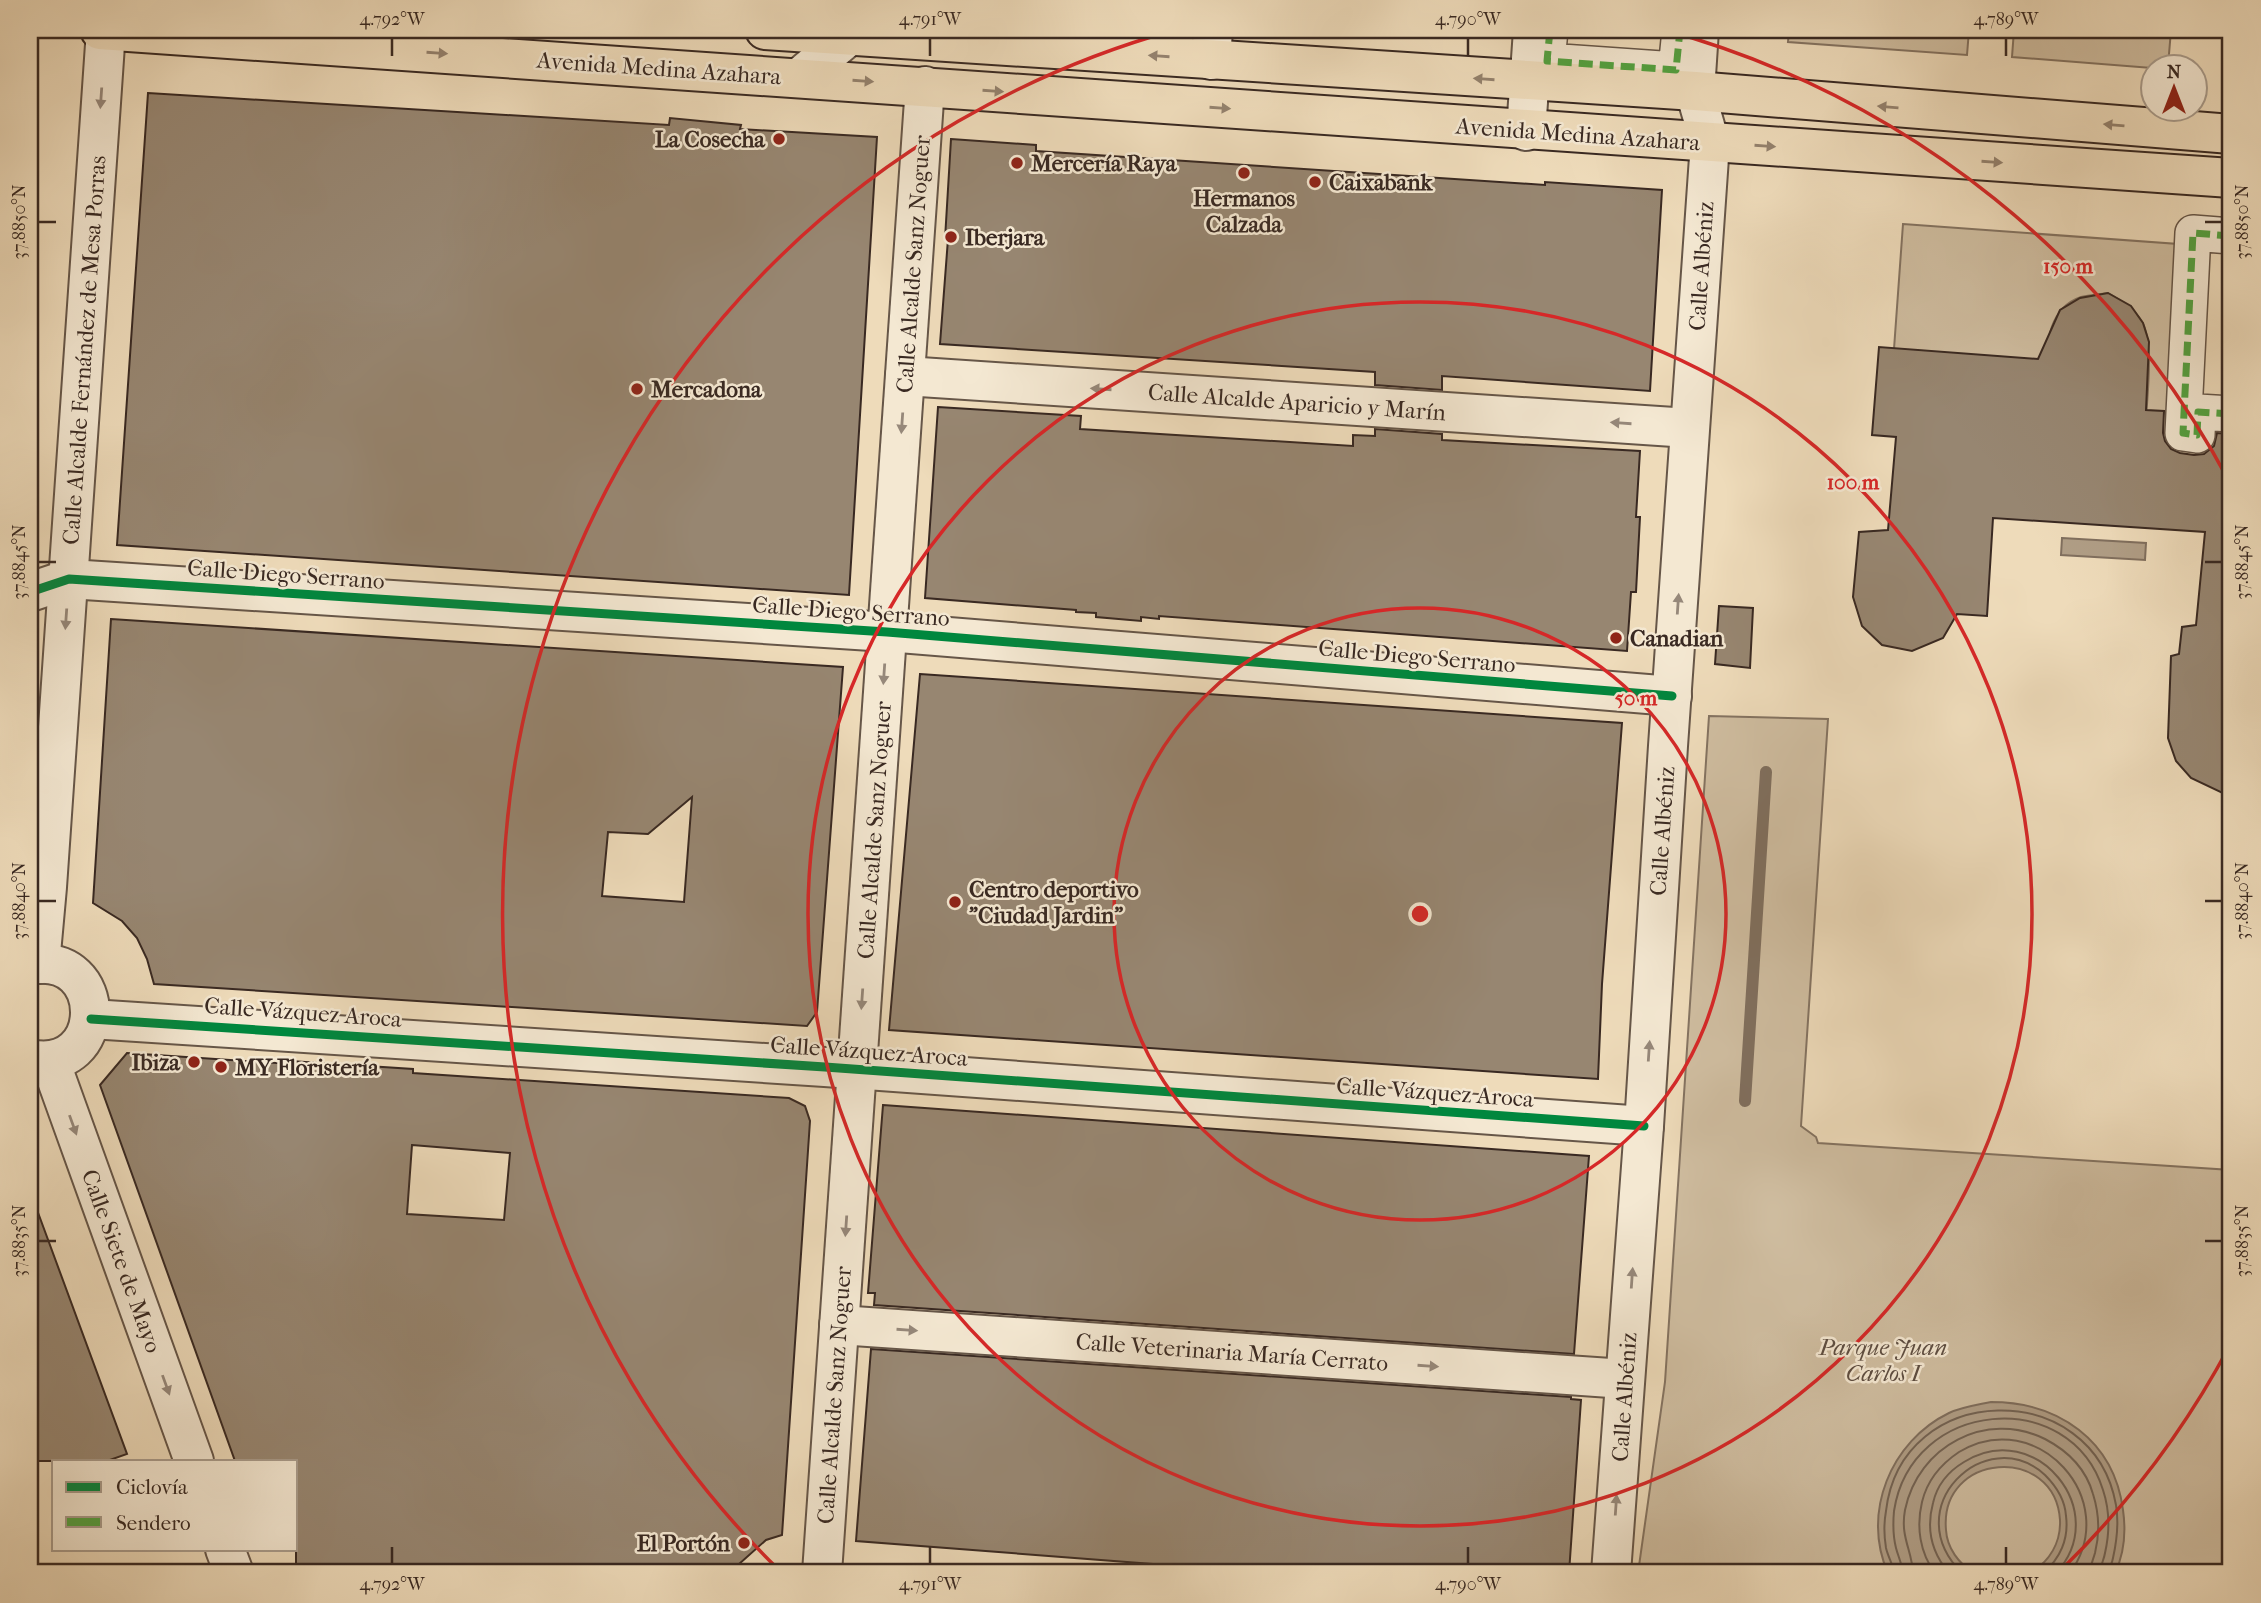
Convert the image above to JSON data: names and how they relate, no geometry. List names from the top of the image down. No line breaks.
{"streets":{"main road":["Avenida Medina Azahara"],"street":["Calle Alcalde Sanz Noguer","Calle Albéniz","Calle Alcalde Fernández de Mesa Porras","Calle Alcalde Aparicio y Marín","Calle Diego Serrano","Calle Vázquez Aroca","Calle Siete de Mayo","Calle Veterinaria María Cerrato"]},"crossings":[["Avenida Medina Azahara","Calle Alcalde Sanz Noguer"],["Avenida Medina Azahara","Calle Albéniz"],["Avenida Medina Azahara","Calle Alcalde Fernández de Mesa Porras"],["Calle Alcalde Sanz Noguer","Calle Alcalde Aparicio y Marín"],["Calle Alcalde Sanz Noguer","Calle Diego Serrano"],["Calle Alcalde Sanz Noguer","Calle Vázquez Aroca"],["Calle Alcalde Sanz Noguer","Calle Veterinaria María Cerrato"],["Calle Albéniz","Calle Alcalde Aparicio y Marín"],["Calle Albéniz","Calle Diego Serrano"],["Calle Albéniz","Calle Vázquez Aroca"],["Calle Albéniz","Calle Veterinaria María Cerrato"],["Calle Alcalde Fernández de Mesa Porras","Calle Diego Serrano"]],"one_way":["Calle Alcalde Sanz Noguer","Calle Albéniz","Calle Alcalde Fernández de Mesa Porras","Calle Alcalde Aparicio y Marín","Calle Siete de Mayo","Calle Veterinaria María Cerrato"],"parks":["Parque Juan Carlos I"],"places":["La Cosecha","Mercería Raya","Hermanos Calzada","Caixabank","Iberjara","Mercadona","Canadian","Centro deportivo \"Ciudad Jardin\"","Ibiza","MY Floristería","El Portón"],"legend":["Ciclovía","Sendero"],"north":"top","coordinates":["4.792°W","4.791°W","4.790°W","4.789°W","37.8850°N","37.8845°N","37.8840°N","37.8835°N"],"rings":["150 m","100 m","50 m"]}
